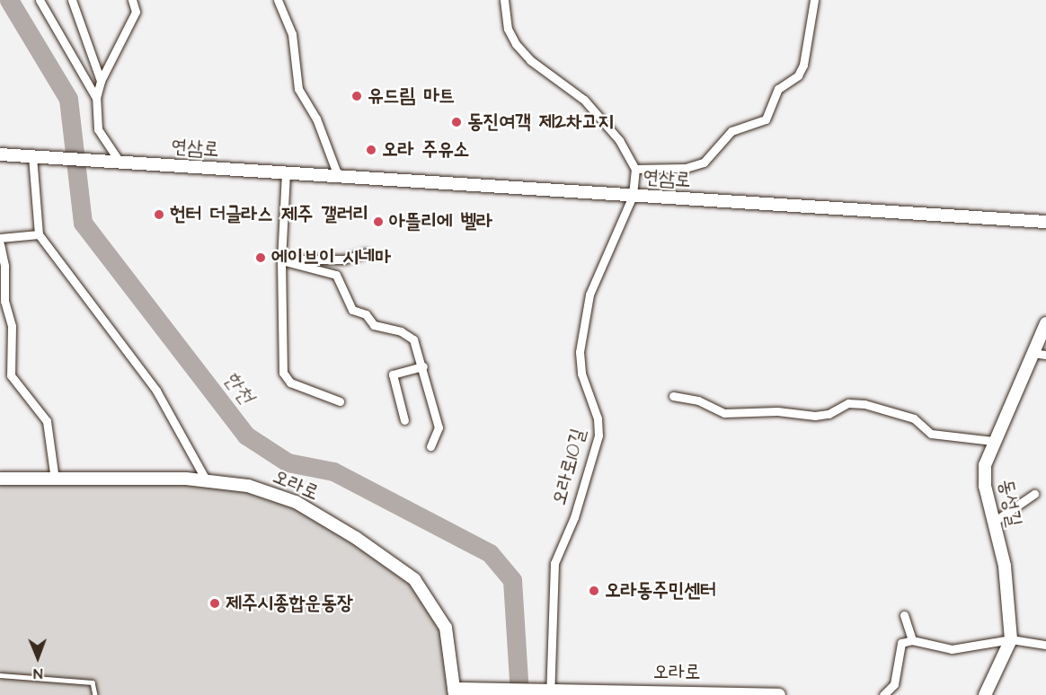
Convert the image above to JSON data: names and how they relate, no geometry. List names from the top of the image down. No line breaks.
{"streets":{"main road":["연삼로","오라로","동성길"],"street":["오라로10길"]},"crossings":[["연삼로","오라로10길"],["오라로10길","오라로"]],"water":["한천"],"places":["유드림 마트","동진여객 제2차고지","오라 주유소","헌터 더글라스 제주 갤러리","아뜰리에 벨라","에이브이 시네마","오라동주민센터","제주시종합운동장"],"north":"bottom"}
